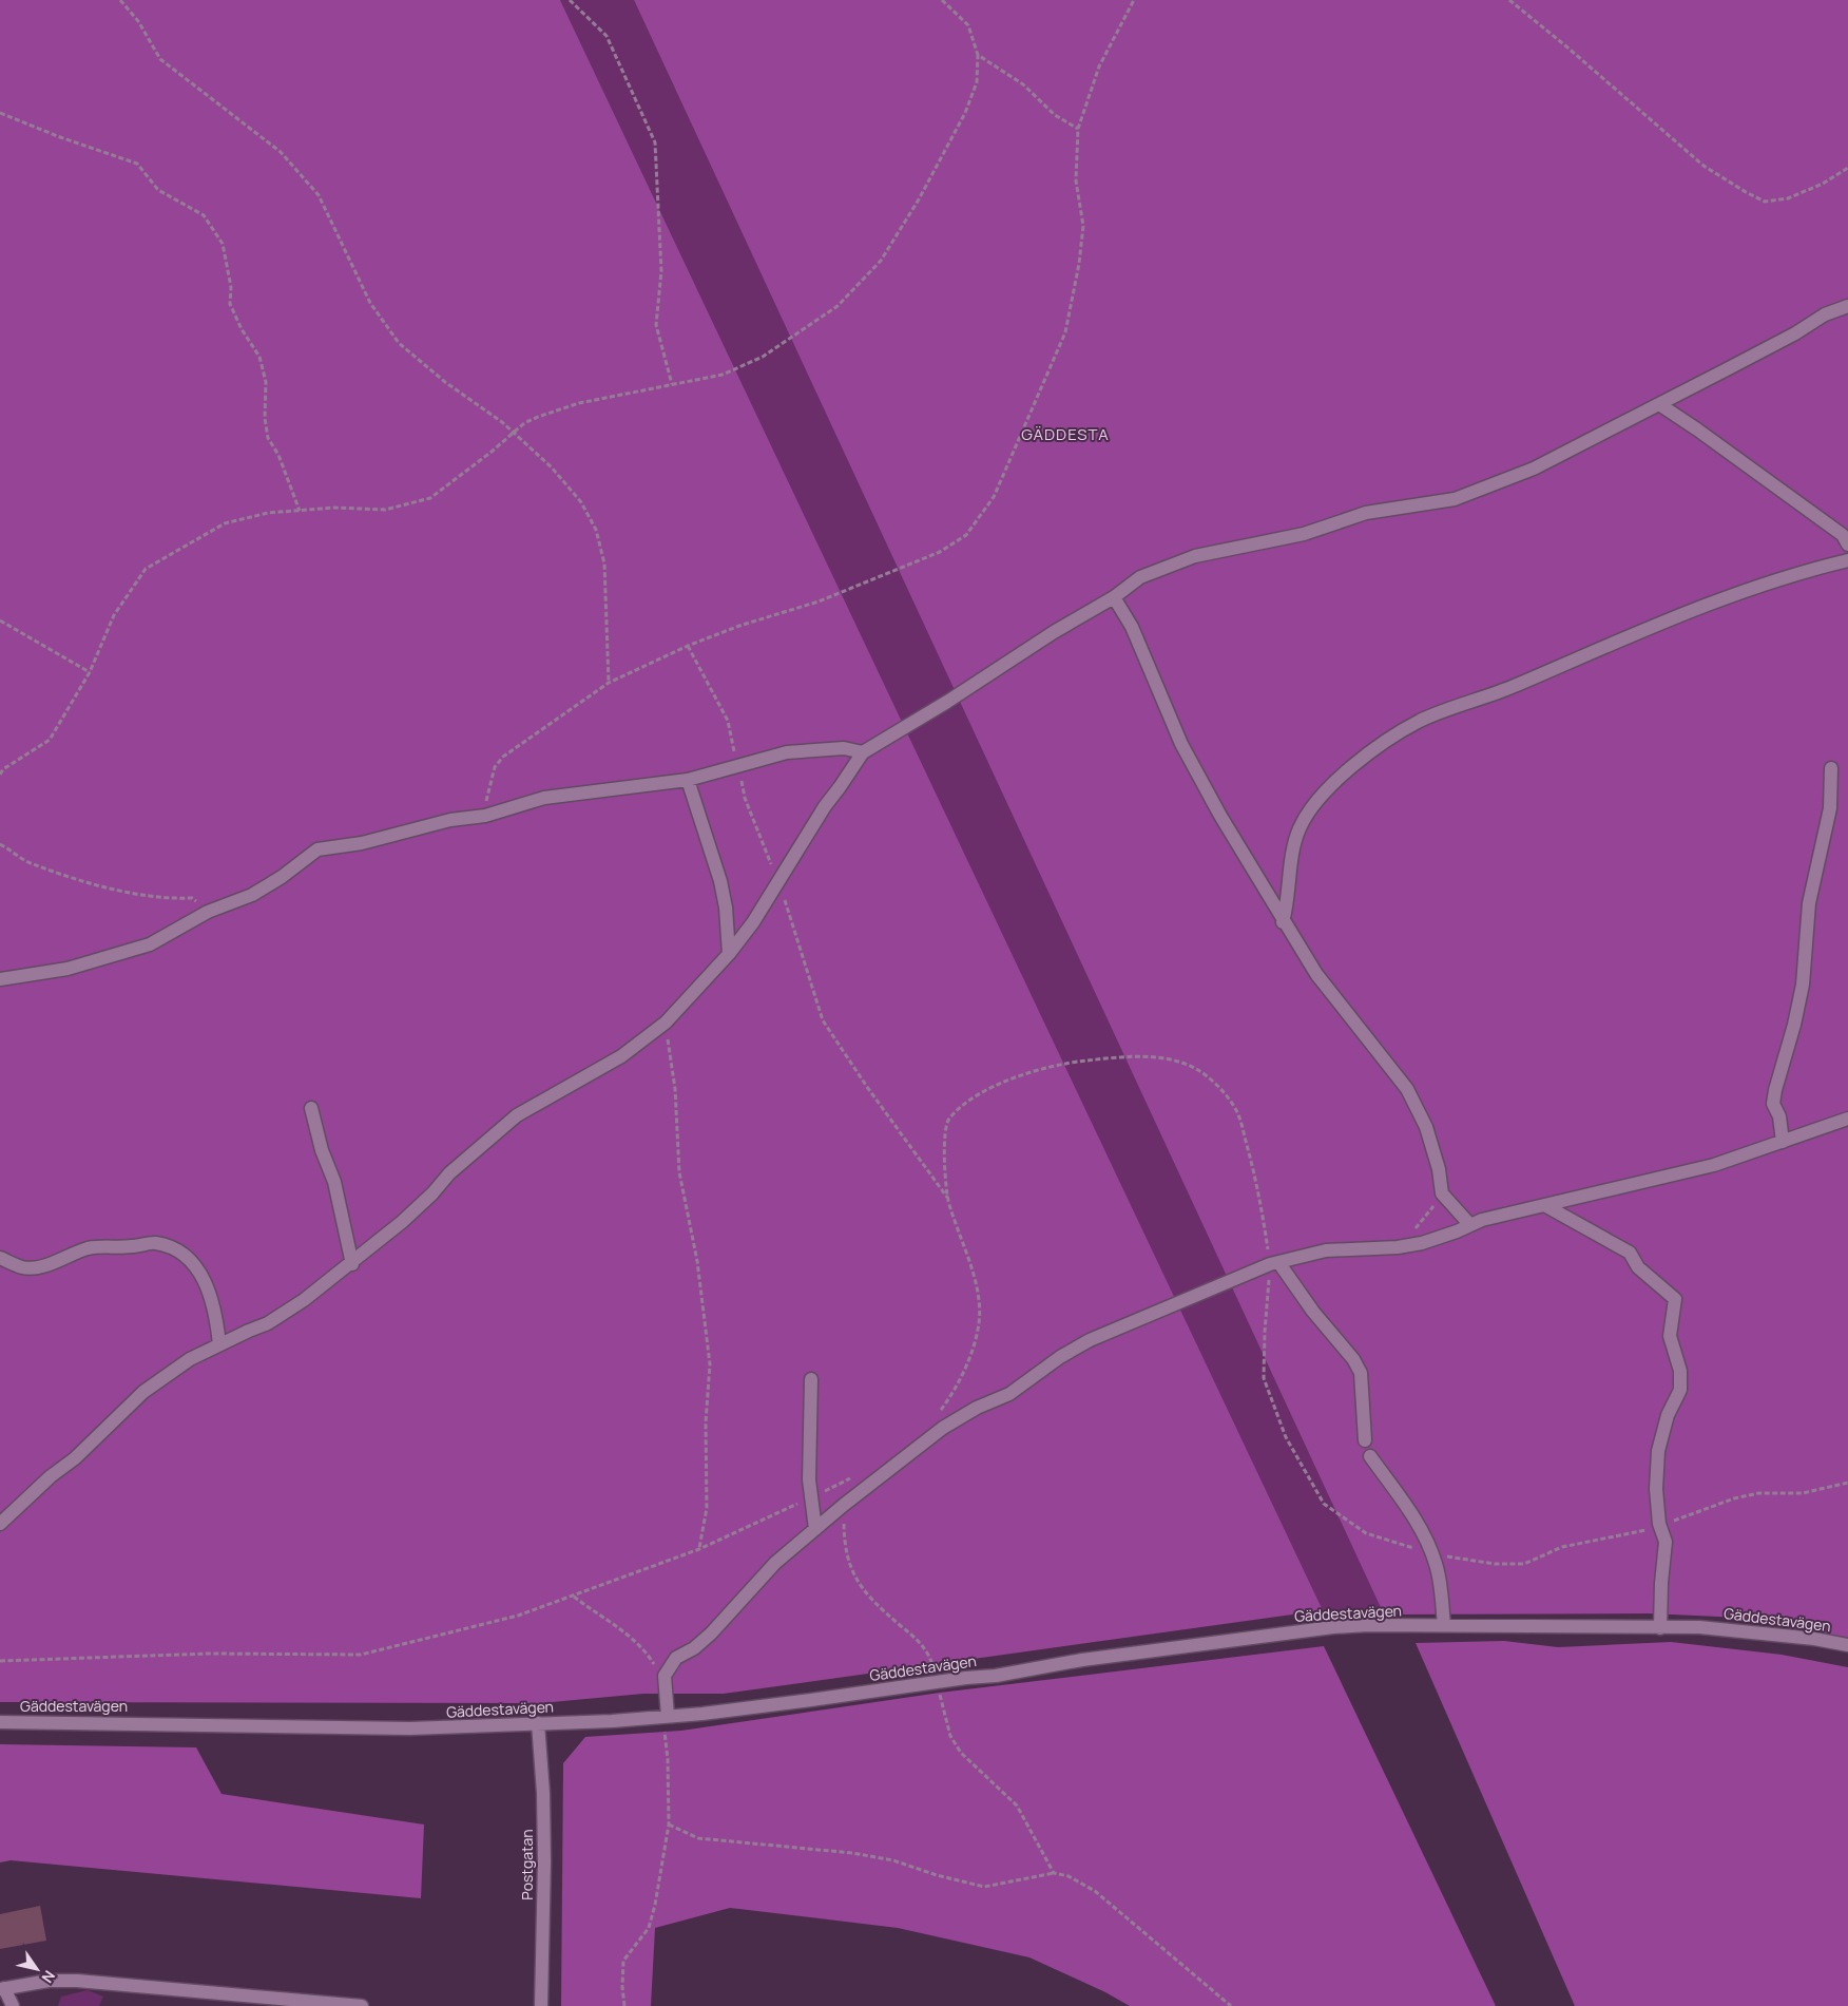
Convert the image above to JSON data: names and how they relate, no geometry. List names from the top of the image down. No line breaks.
{"streets":{"street":["Gäddestavägen","Postgatan"]},"crossings":[["Gäddestavägen","Postgatan"]],"districts":["GÄDDESTA"],"north":"bottom right"}
